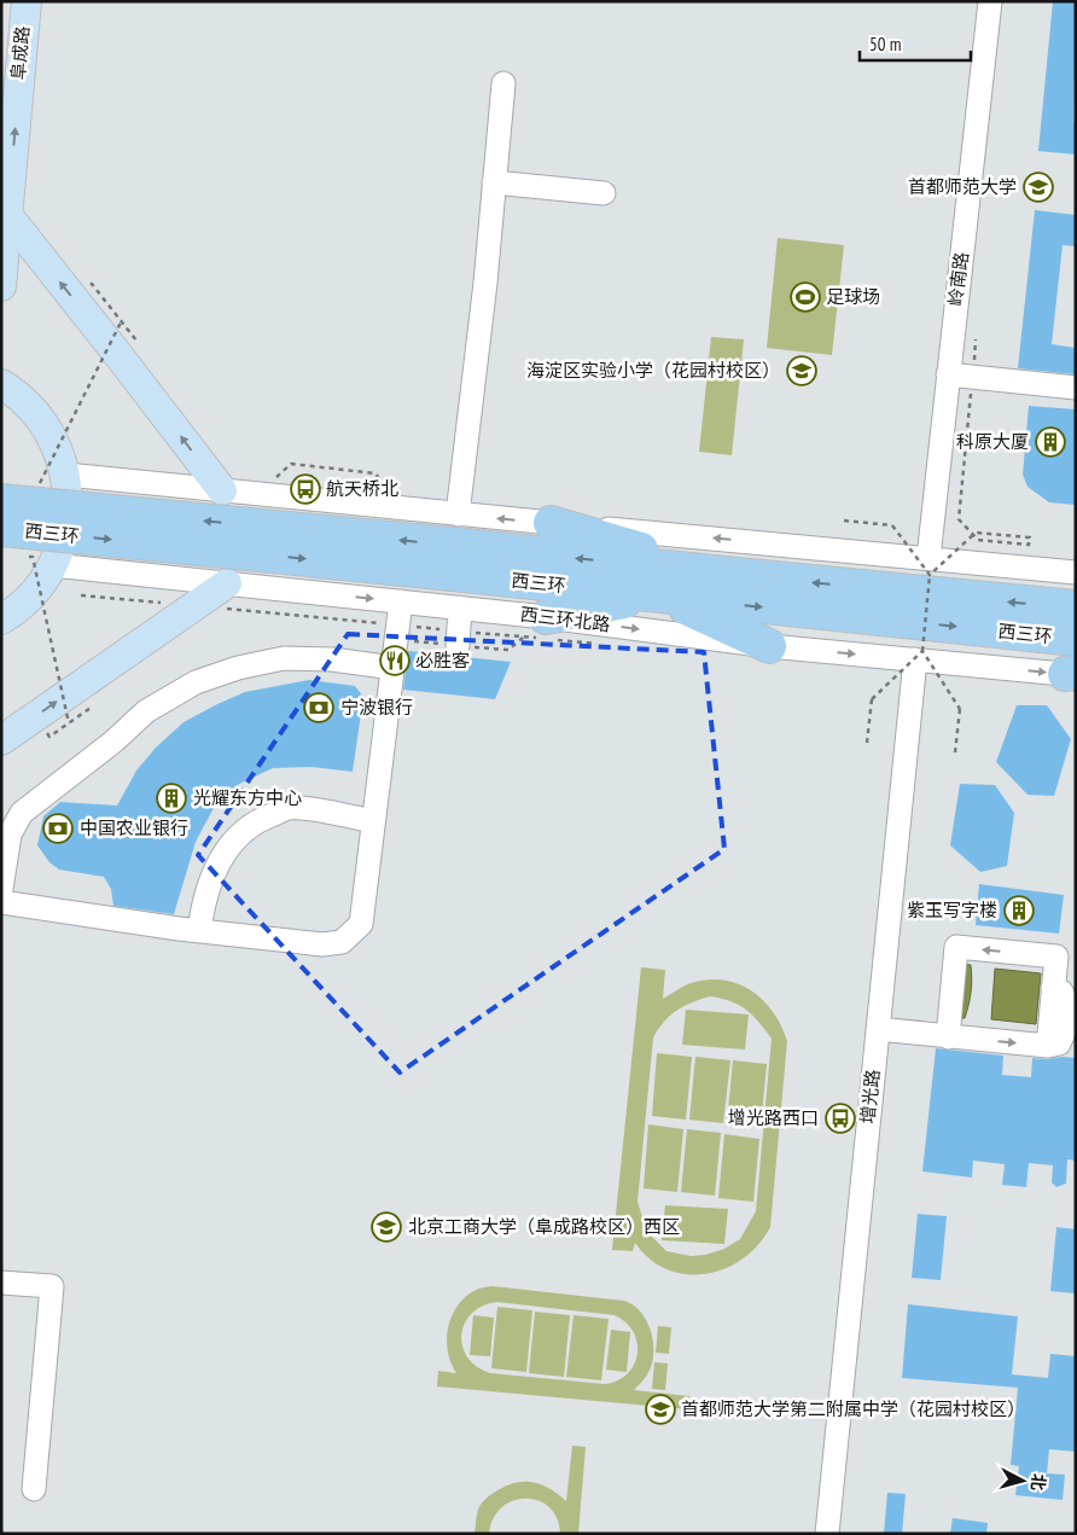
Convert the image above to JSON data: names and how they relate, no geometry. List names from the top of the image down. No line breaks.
{"streets":{"highway":["西三环"],"main road":["阜成路"],"street":["岭南路","西三环北路","增光路"]},"crossings":[["西三环北路","增光路"]],"one_way":["阜成路"],"places":{"school or university":["首都师范大学","海淀区实验小学（花园村校区）","北京工商大学（阜成路校区）西区","首都师范大学第二附属中学（花园村校区）"],"sports":["足球场"],"building":["科原大厦","光耀东方中心","紫玉写字楼"],"bus stop":["航天桥北","增光路西口"],"restaurant":["必胜客"],"bank":["宁波银行","中国农业银行"]},"scale_bar":"50 m","north":"right"}
